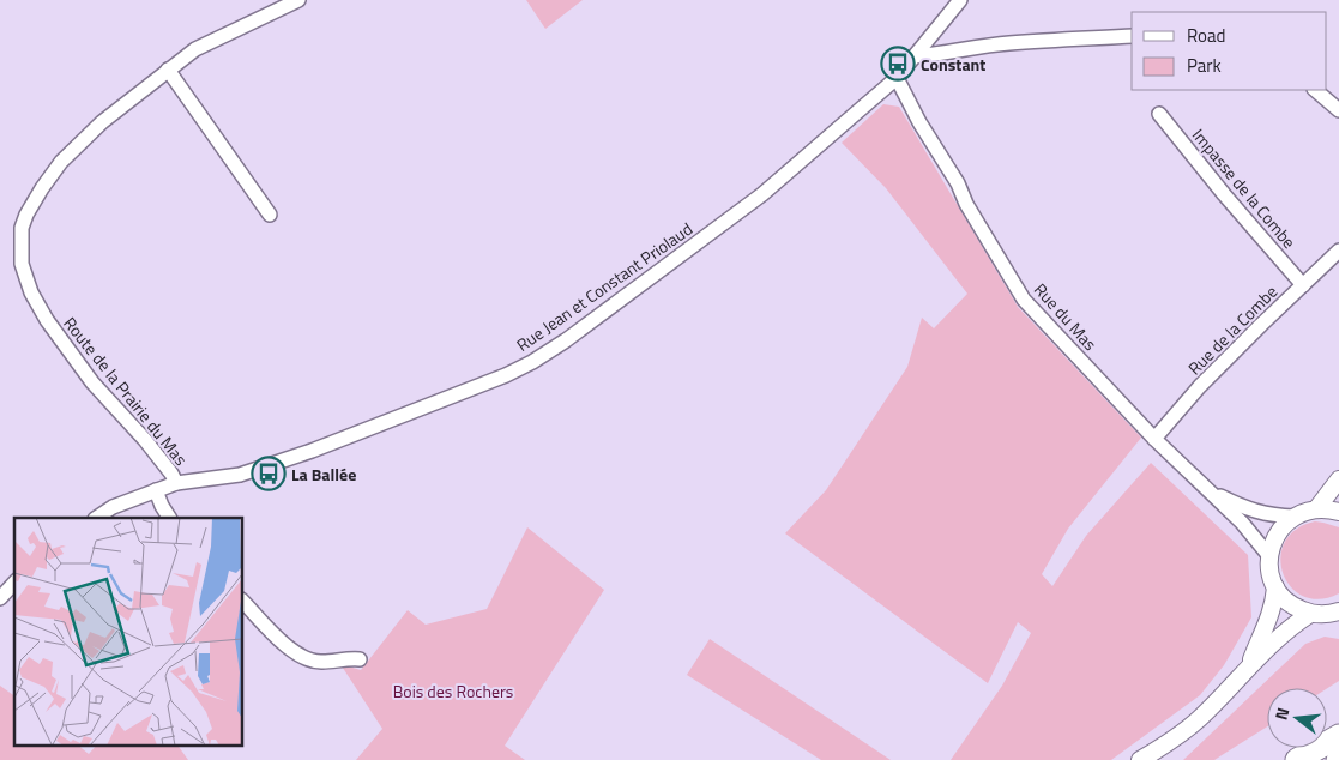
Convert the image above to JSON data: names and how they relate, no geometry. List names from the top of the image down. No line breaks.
{"streets":{"street":["Impasse de la Combe","Rue Jean et Constant Priolaud","Rue du Mas","Rue de la Combe","Route de la Prairie du Mas"]},"crossings":[["Impasse de la Combe","Rue de la Combe"],["Rue Jean et Constant Priolaud","Rue du Mas"],["Rue Jean et Constant Priolaud","Route de la Prairie du Mas"],["Rue du Mas","Rue de la Combe"]],"parks":["Bois des Rochers"],"places":{"bus stop":["Constant","La Ballée"]},"legend":["Road","Park"],"north":"left"}
